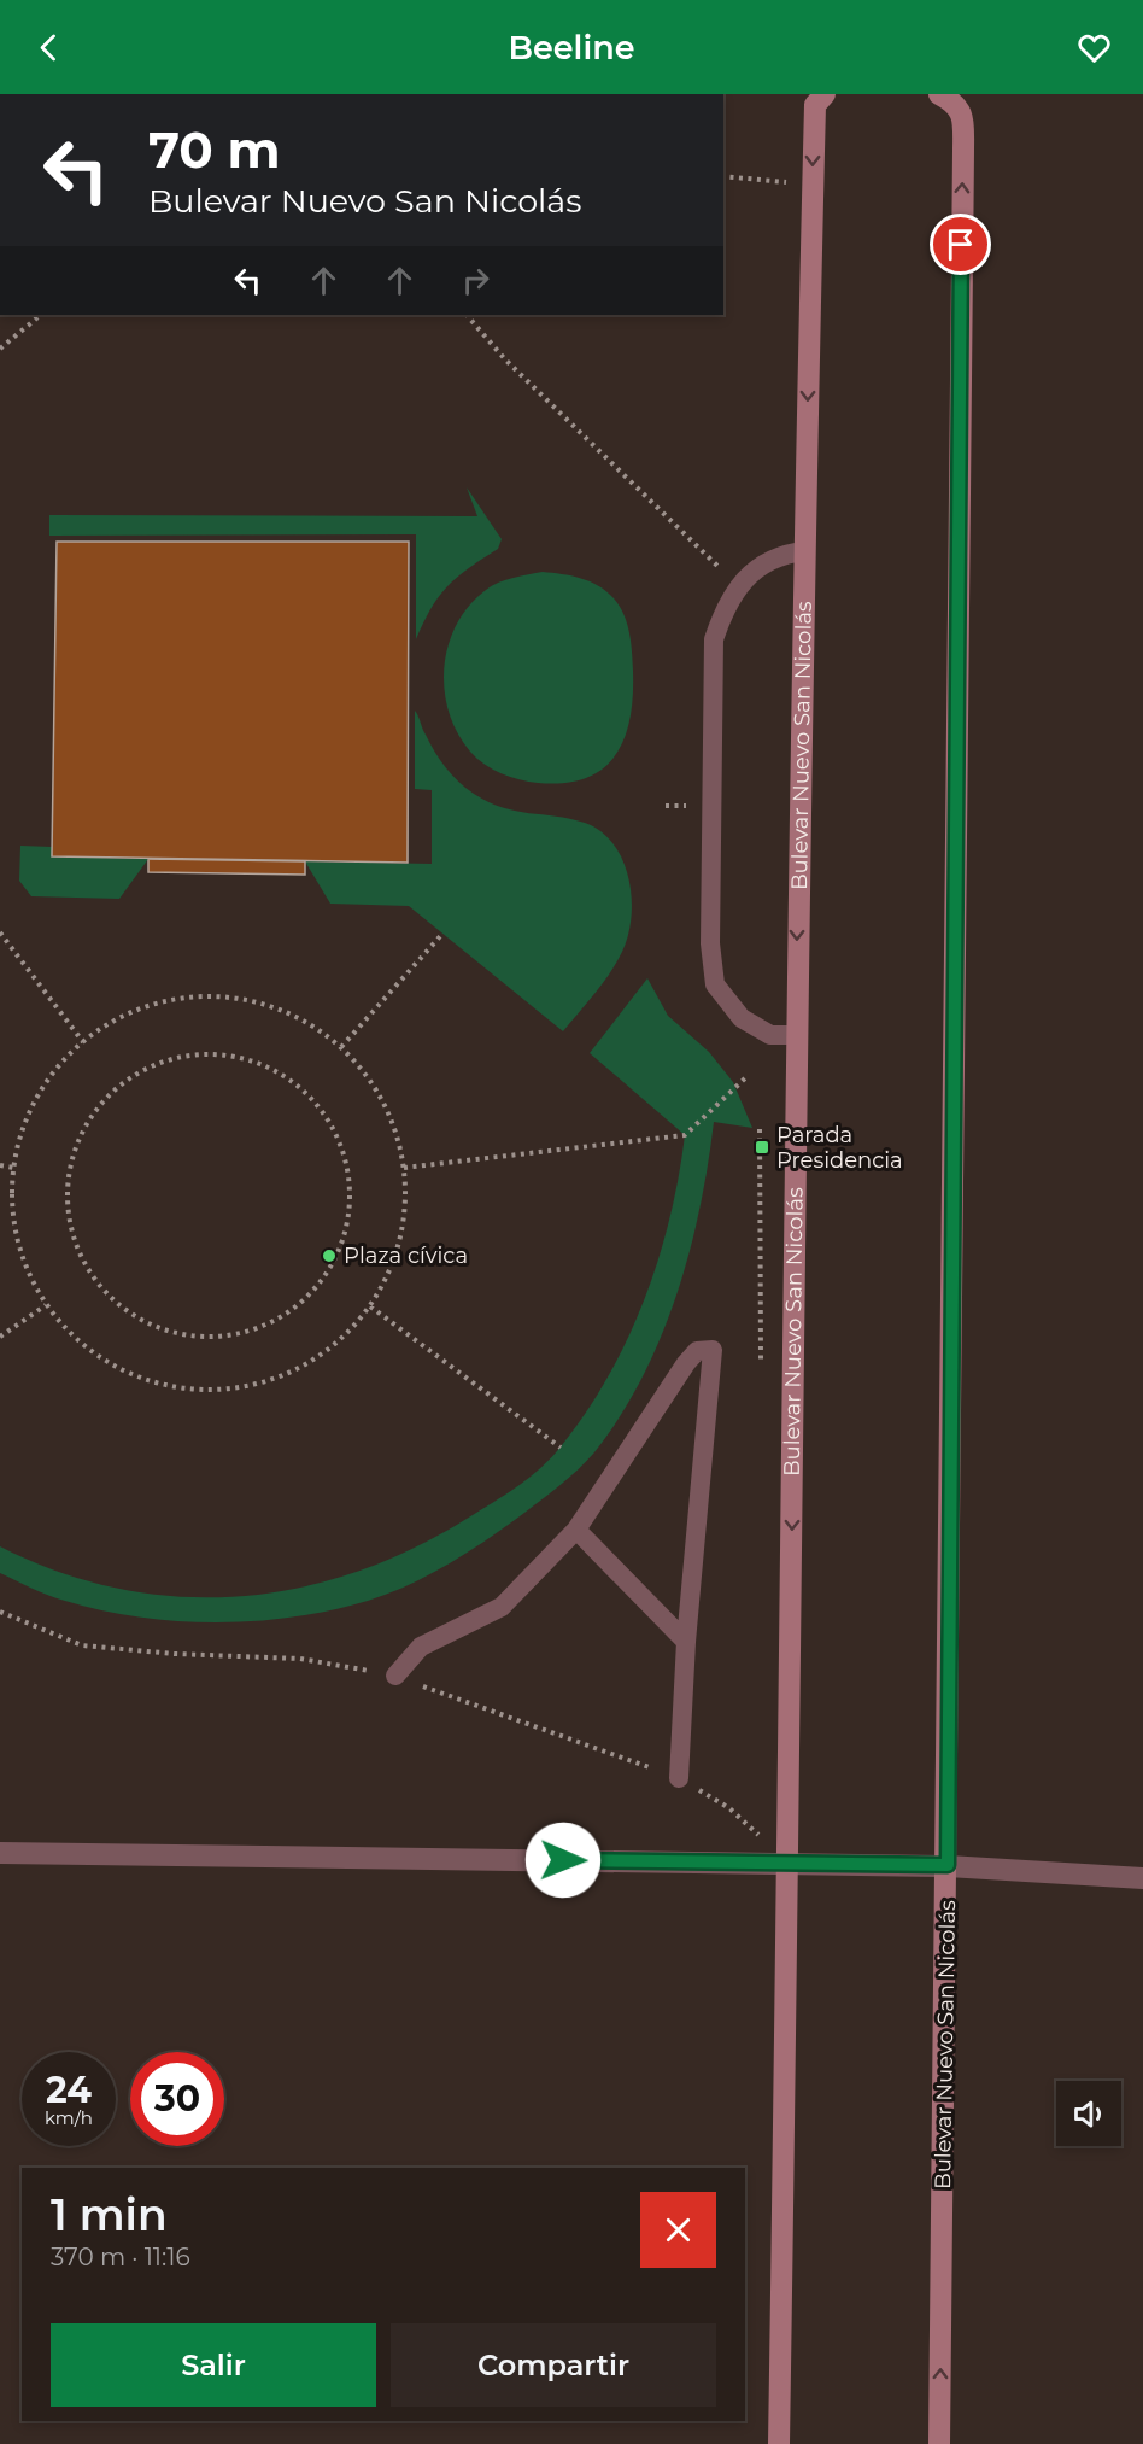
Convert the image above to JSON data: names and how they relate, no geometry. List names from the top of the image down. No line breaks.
{"streets":{"street":["Bulevar Nuevo San Nicolás"]},"places":{"transit":["Parada Presidencia"],"other":["Plaza cívica"]},"page":{"header":"Beeline","turn":["70 m","Bulevar Nuevo San Nicolás"],"speed":"24 km/h","limit":"30","heading":["1 min","370 m · 11:16"],"buttons":["Salir","Compartir"]}}
